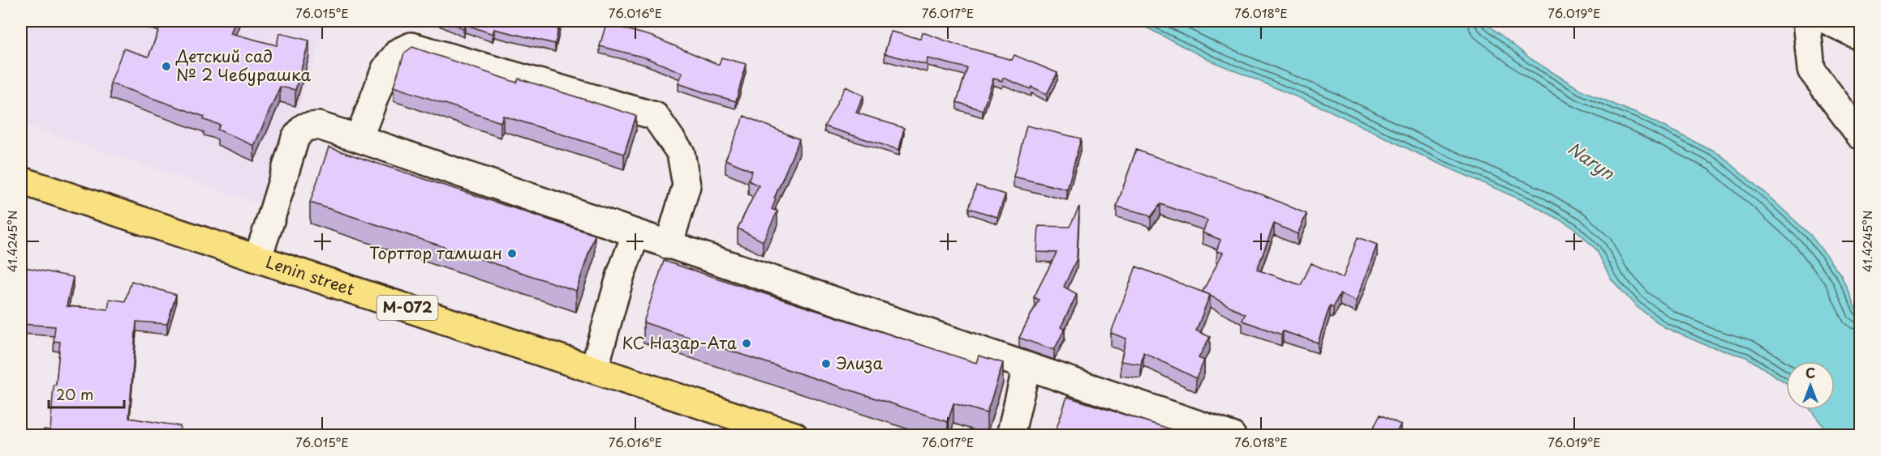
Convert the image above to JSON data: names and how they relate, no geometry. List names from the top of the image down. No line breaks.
{"streets":{"main road":["Lenin street","М-072"]},"water":["Naryn"],"places":["Детский сад № 2 Чебурашка","Торттор тамшан","КС Назар-Ата","Элиза"],"scale_bar":"20 m","north":"top","coordinates":["76.015°E","76.016°E","76.017°E","76.018°E","76.019°E","41.4245°N"]}
